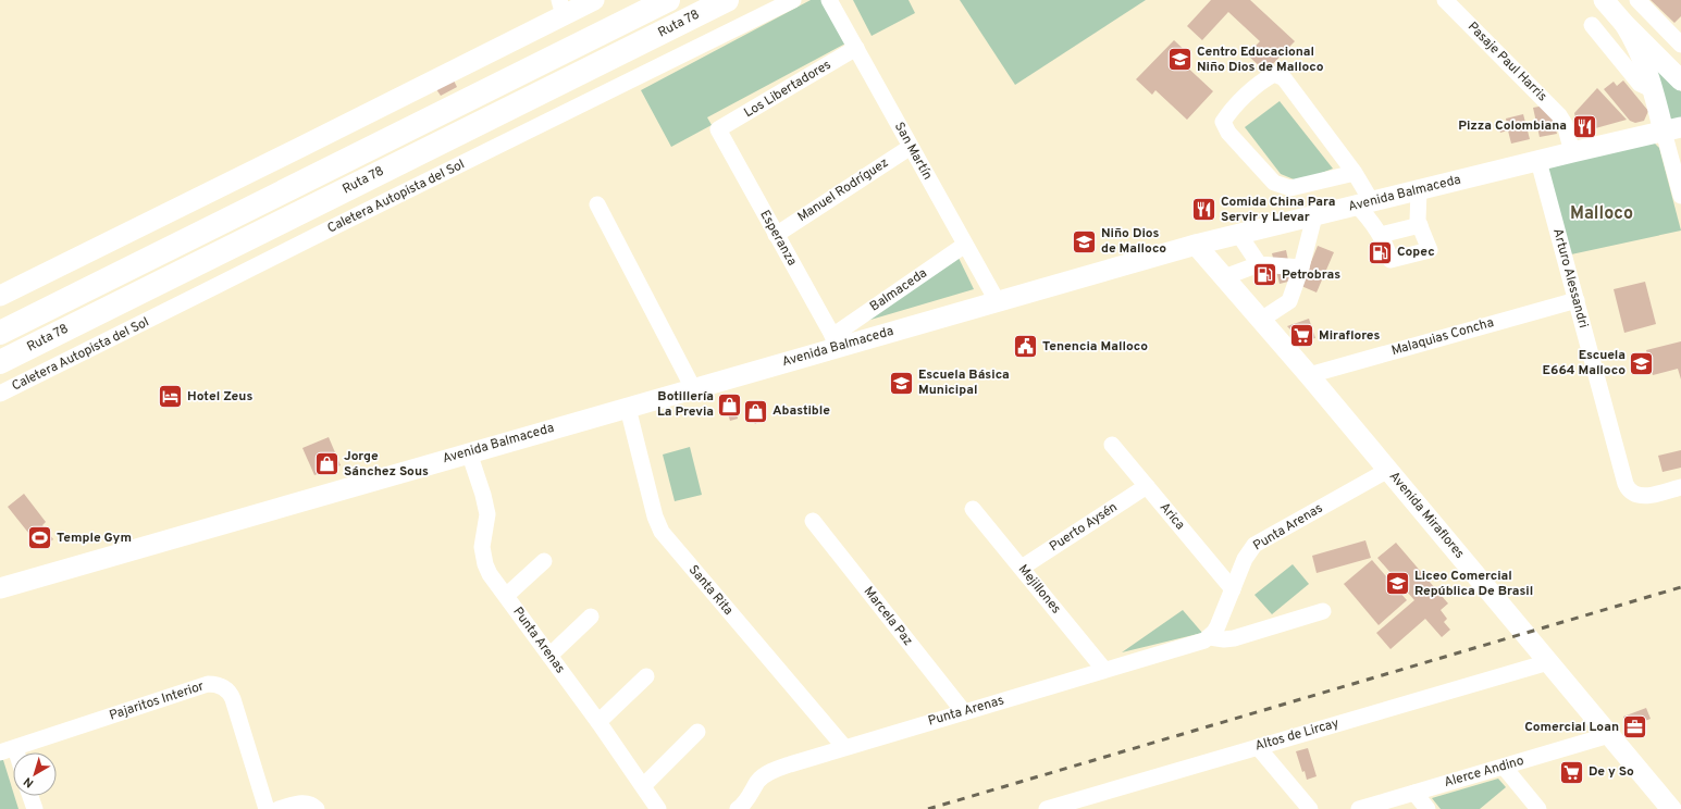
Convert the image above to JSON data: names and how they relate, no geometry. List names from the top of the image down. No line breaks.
{"streets":{"highway":["Ruta 78"],"main road":["Avenida Balmaceda","Avenida Miraflores"],"street":["Pasaje Paul Harris","Los Libertadores","San Martín","Manuel Rodríguez","Caletera Autopista del Sol","Esperanza","Arturo Alessandri","Balmaceda","Malaquias Concha","Arica","Puerto Aysén","Punta Arenas","Mejillones","Santa Rita","Marcela Paz","Pajaritos Interior","Altos de Lircay","Alerce Andino"]},"crossings":[["Pasaje Paul Harris","Avenida Balmaceda"],["Los Libertadores","San Martín"],["Los Libertadores","Esperanza"],["San Martín","Manuel Rodríguez"],["San Martín","Avenida Balmaceda"],["San Martín","Balmaceda"],["Manuel Rodríguez","Esperanza"],["Avenida Balmaceda","Esperanza"],["Avenida Balmaceda","Arturo Alessandri"],["Avenida Balmaceda","Balmaceda"],["Avenida Balmaceda","Avenida Miraflores"],["Avenida Balmaceda","Punta Arenas"],["Avenida Balmaceda","Santa Rita"],["Esperanza","Balmaceda"],["Arturo Alessandri","Malaquias Concha"],["Malaquias Concha","Avenida Miraflores"],["Avenida Miraflores","Punta Arenas"],["Avenida Miraflores","Altos de Lircay"],["Avenida Miraflores","Alerce Andino"],["Arica","Puerto Aysén"],["Arica","Punta Arenas"],["Puerto Aysén","Mejillones"],["Punta Arenas","Mejillones"],["Punta Arenas","Santa Rita"],["Punta Arenas","Marcela Paz"]],"districts":["Malloco"],"places":{"school or university":["Centro Educacional Niño Dios de Malloco","Niño Dios de Malloco","Escuela E664 Malloco","Escuela Básica Municipal","Liceo Comercial República De Brasil"],"restaurant":["Pizza Colombiana","Comida China Para Servir y Llevar"],"fuel station":["Copec","Petrobras"],"supermarket":["Miraflores","De y So"],"public building":["Tenencia Malloco"],"hotel":["Hotel Zeus"],"shop":["Botillería La Previa","Abastible","Jorge Sánchez Sous"],"sports":["Temple Gym"],"office":["Comercial Loan"]},"north":"bottom left"}
